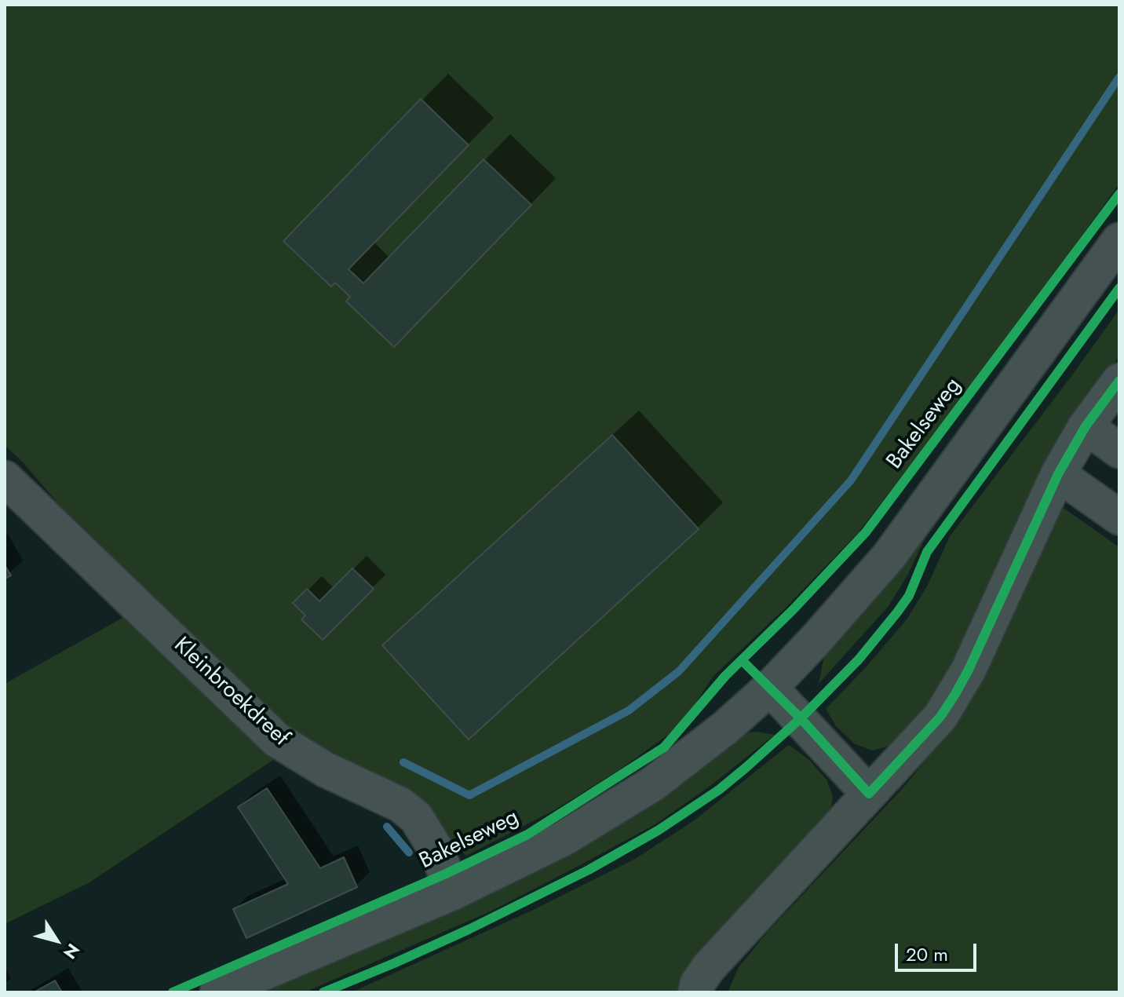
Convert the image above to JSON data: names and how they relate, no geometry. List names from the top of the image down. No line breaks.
{"streets":{"street":["Bakelseweg","Kleinbroekdreef"]},"crossings":[["Bakelseweg","Kleinbroekdreef"]],"scale_bar":"20 m","north":"bottom right"}
